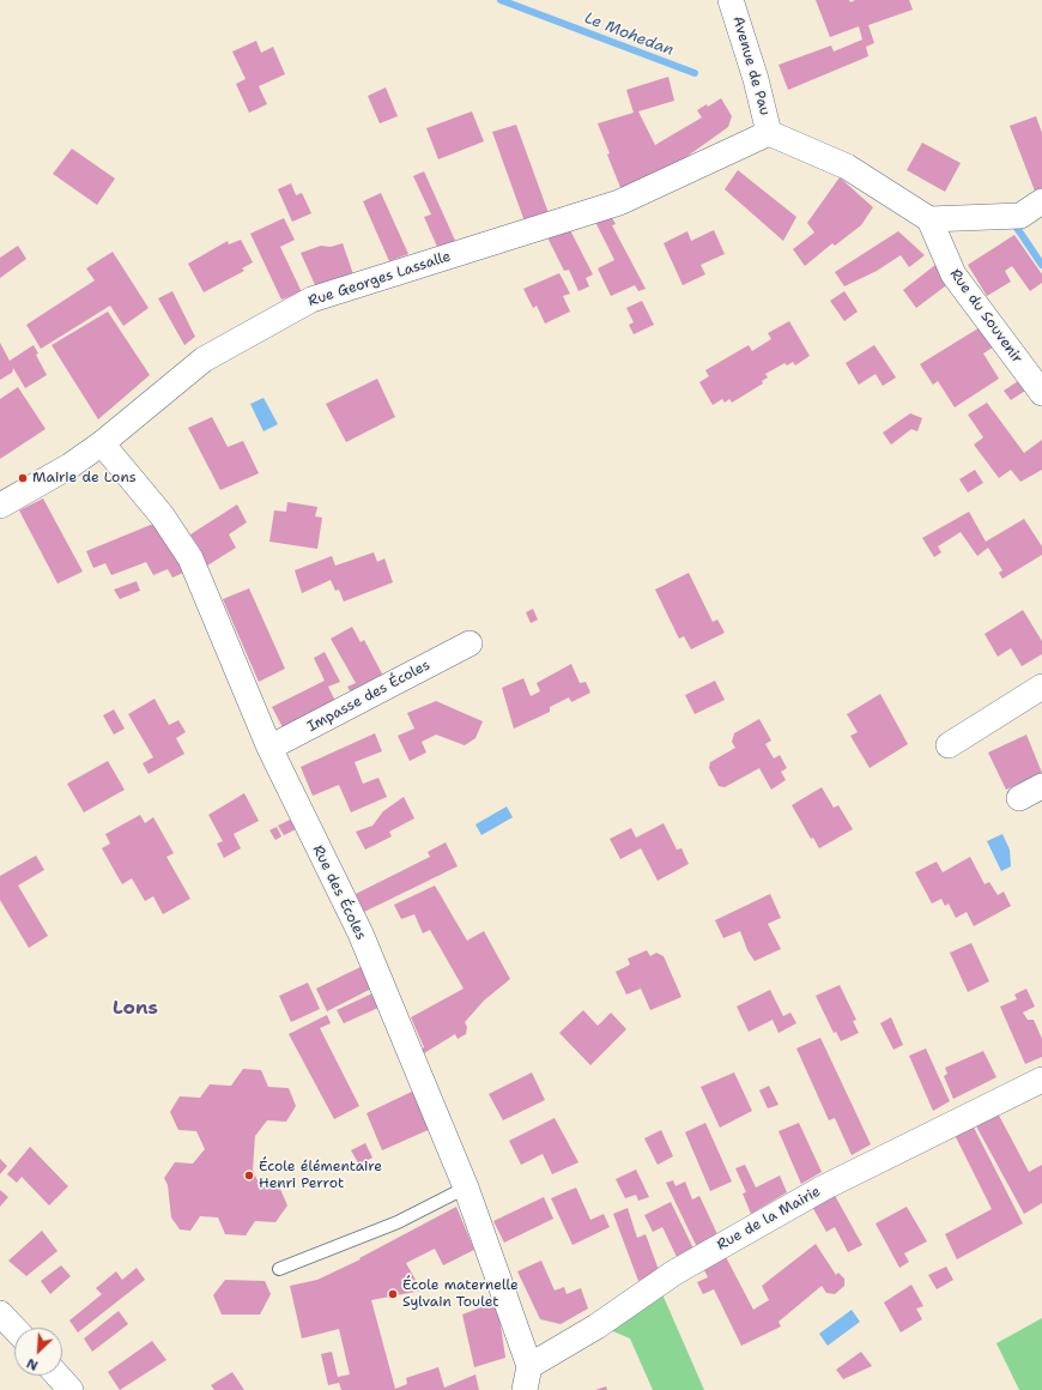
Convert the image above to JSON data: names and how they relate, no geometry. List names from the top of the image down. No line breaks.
{"streets":{"street":["Avenue de Pau","Rue Georges Lassalle","Rue du Souvenir","Impasse des Écoles","Rue des Écoles","Rue de la Mairie"]},"crossings":[["Avenue de Pau","Rue Georges Lassalle"],["Rue Georges Lassalle","Rue des Écoles"],["Impasse des Écoles","Rue des Écoles"],["Rue des Écoles","Rue de la Mairie"]],"districts":["Lons"],"water":["Le Mohedan"],"places":["Mairie de Lons","École élémentaire Henri Perrot","École maternelle Sylvain Toulet"],"north":"bottom left"}
